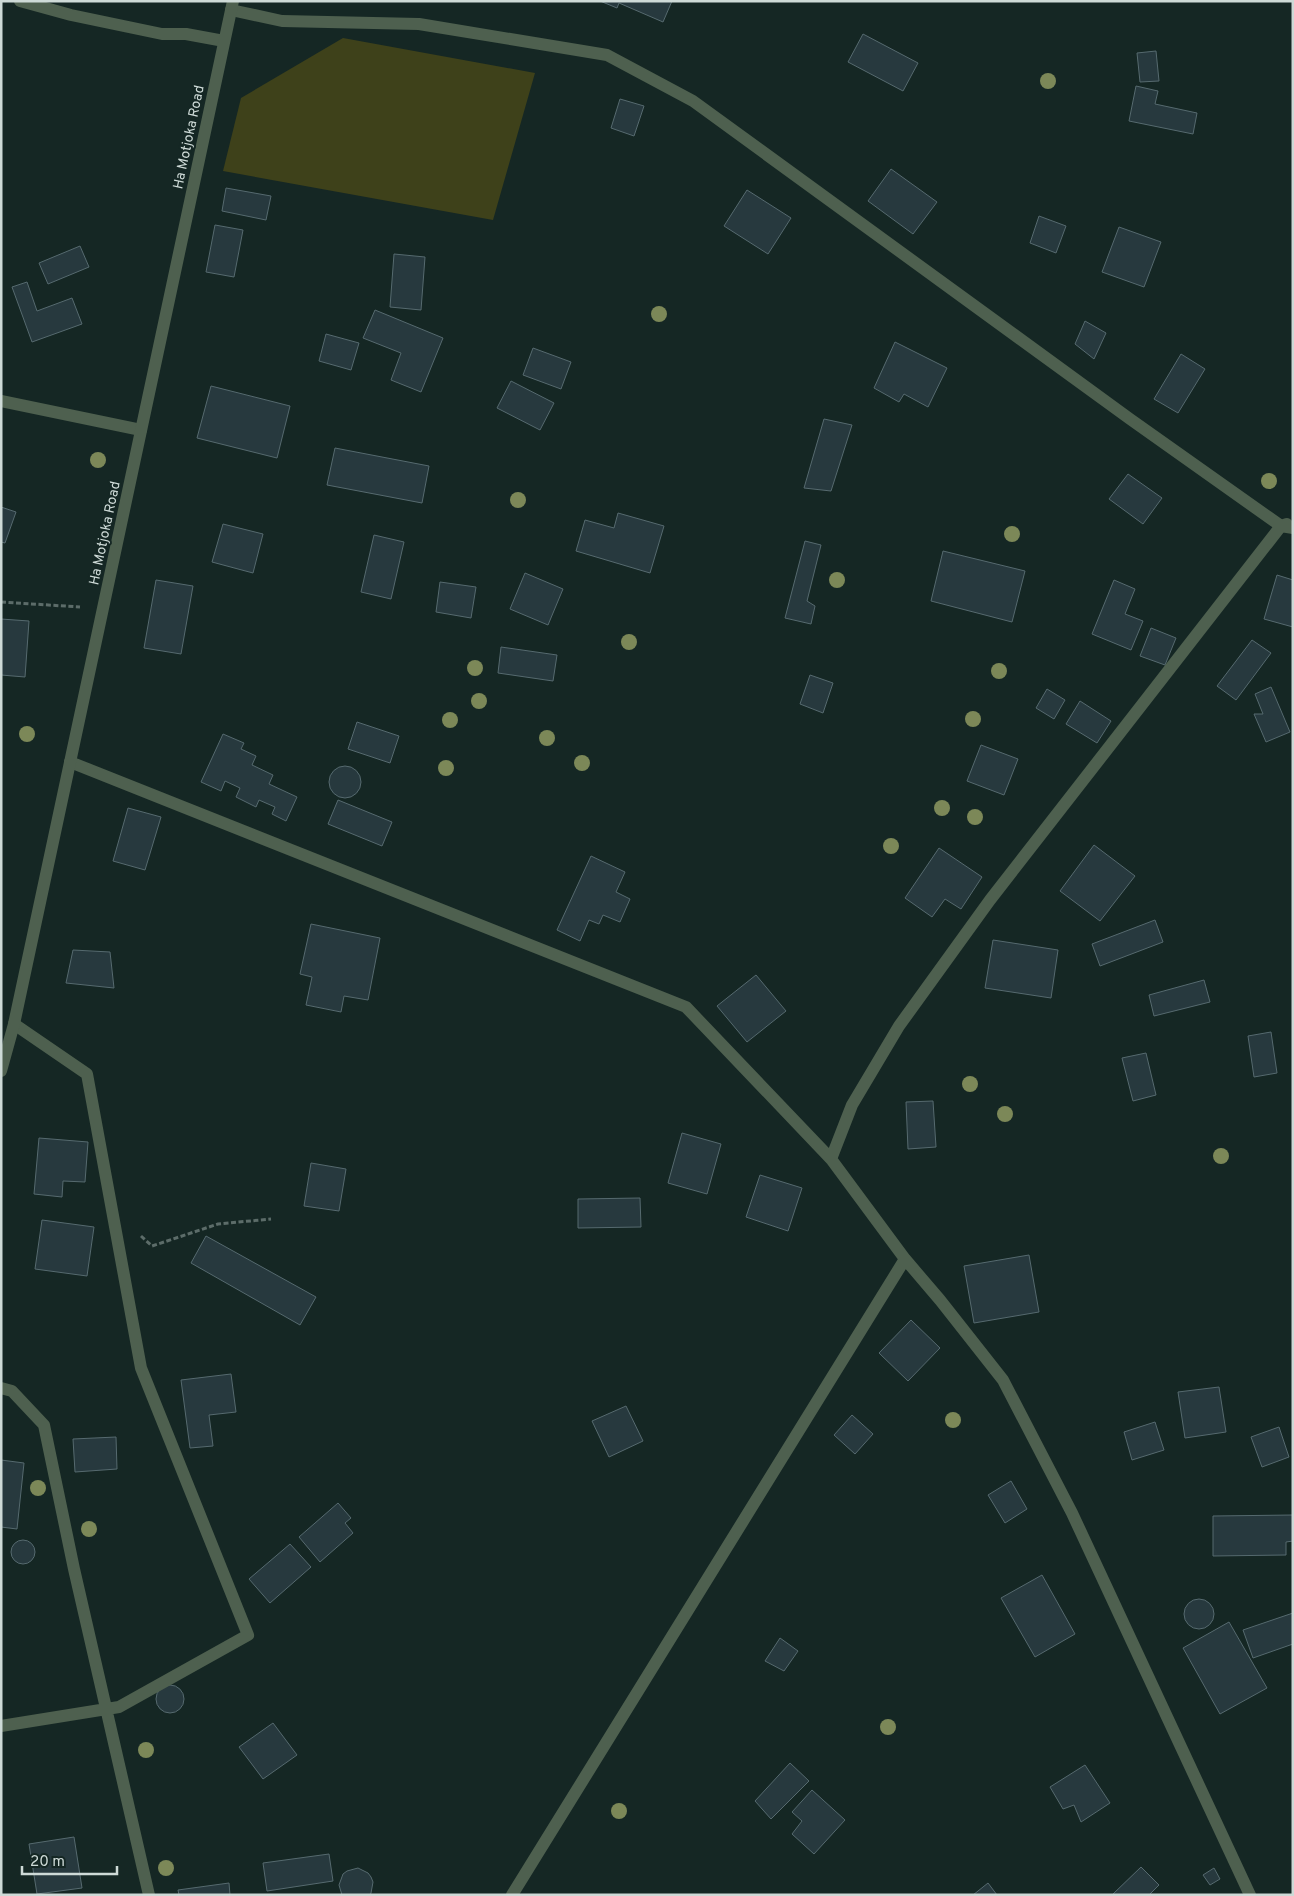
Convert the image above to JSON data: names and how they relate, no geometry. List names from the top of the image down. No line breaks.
{"streets":{"street":["Ha Motjoka Road"]},"scale_bar":"20 m"}
